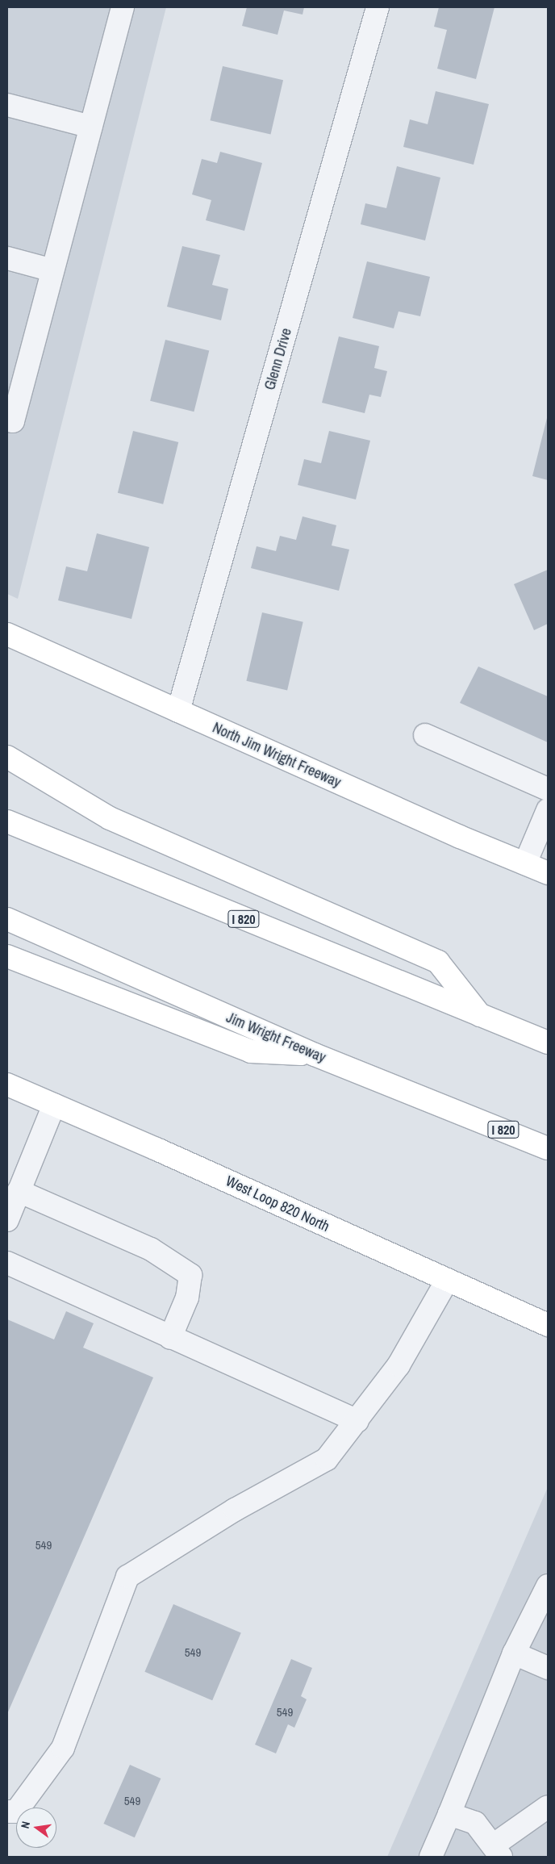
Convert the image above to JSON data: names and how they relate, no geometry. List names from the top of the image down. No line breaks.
{"streets":{"main road":["North Jim Wright Freeway","I 820","Jim Wright Freeway","West Loop 820 North"],"street":["Glenn Drive"]},"crossings":[["Glenn Drive","North Jim Wright Freeway"]],"house_numbers":["549","549","549","549"],"north":"left"}
